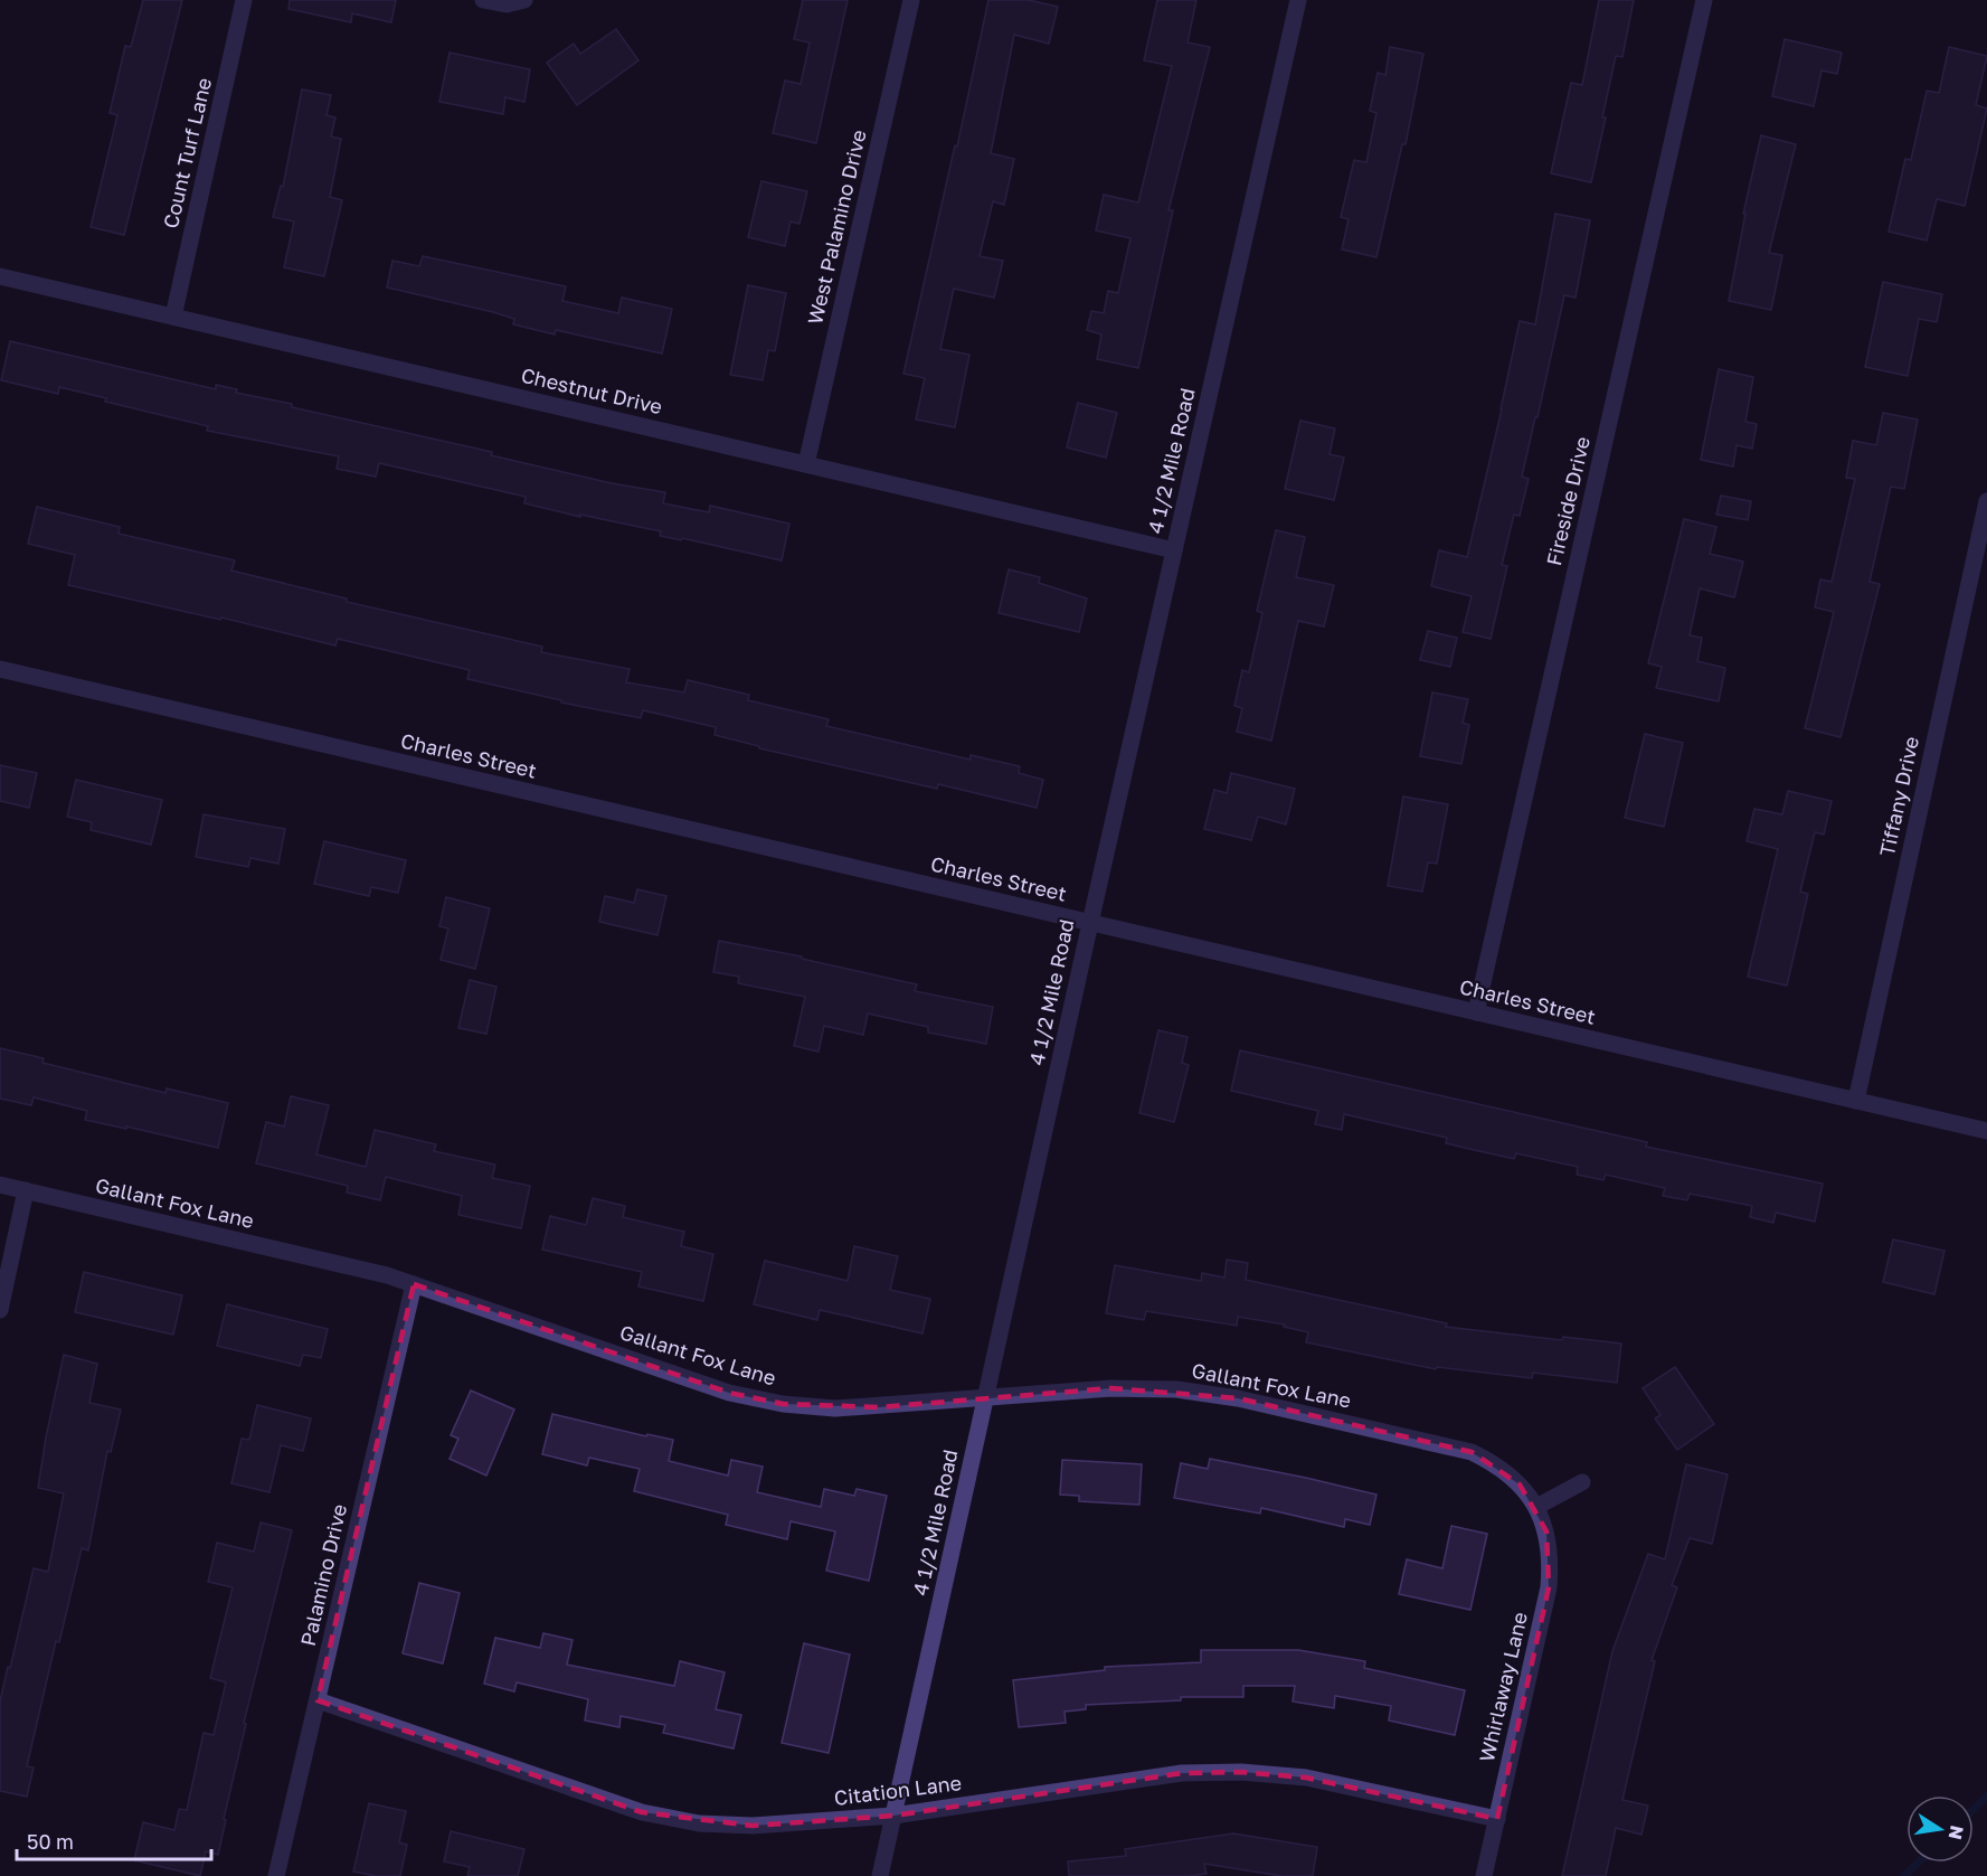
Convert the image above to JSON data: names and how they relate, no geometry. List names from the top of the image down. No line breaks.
{"streets":{"street":["Count Turf Lane","West Palamino Drive","Chestnut Drive","4 1/2 Mile Road","Fireside Drive","Charles Street","Tiffany Drive","Gallant Fox Lane","Palamino Drive","Whirlaway Lane","Citation Lane"]},"crossings":[["Count Turf Lane","Chestnut Drive"],["West Palamino Drive","Chestnut Drive"],["Chestnut Drive","4 1/2 Mile Road"],["4 1/2 Mile Road","Charles Street"],["4 1/2 Mile Road","Gallant Fox Lane"],["4 1/2 Mile Road","Citation Lane"],["Fireside Drive","Charles Street"],["Charles Street","Tiffany Drive"],["Gallant Fox Lane","Palamino Drive"],["Gallant Fox Lane","Whirlaway Lane"],["Palamino Drive","Citation Lane"],["Whirlaway Lane","Citation Lane"]],"scale_bar":"50 m","north":"right"}
